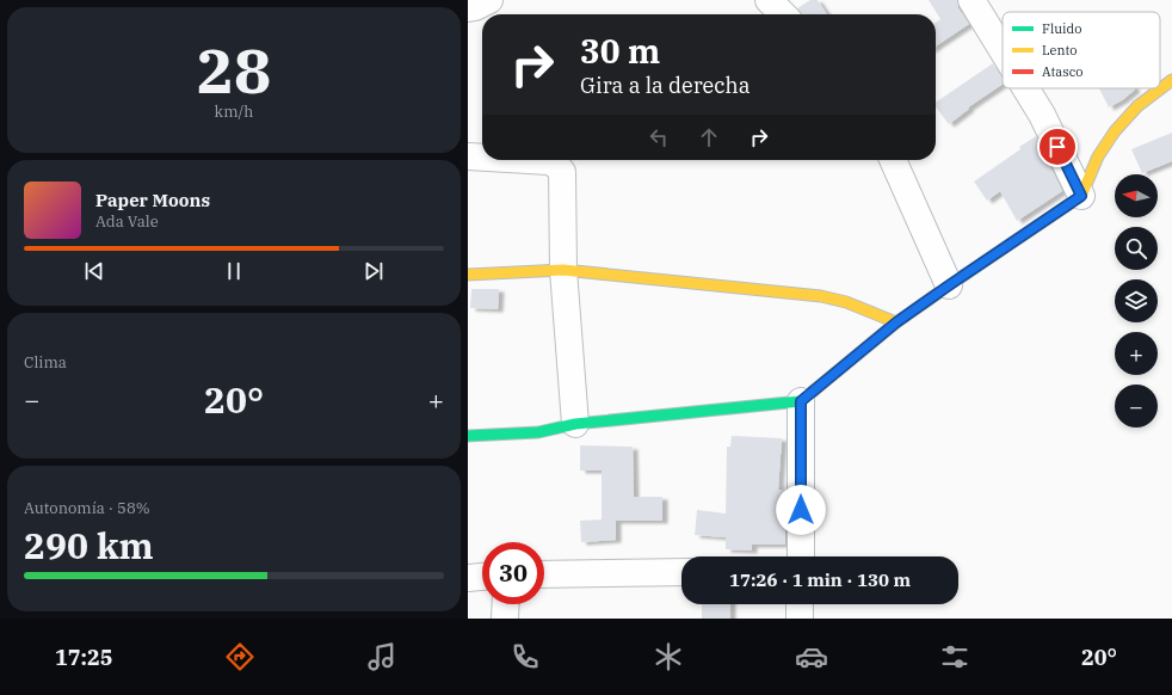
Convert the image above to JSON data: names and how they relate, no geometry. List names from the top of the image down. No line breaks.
{"legend":["Fluido","Lento","Atasco"],"north":"left","page":{"tile":[["28","km/h"],"Clima",["Autonomía · 58%","290 km"]],"turn":["30 m","Gira a la derecha"],"map_buttons":["+","−"],"song":["Paper Moons","Ada Vale"],"heat":["−","20°","+"],"limit":"30","trip":"17:26 · 1 min · 130 m","tabs":["17:25","20°"]}}
